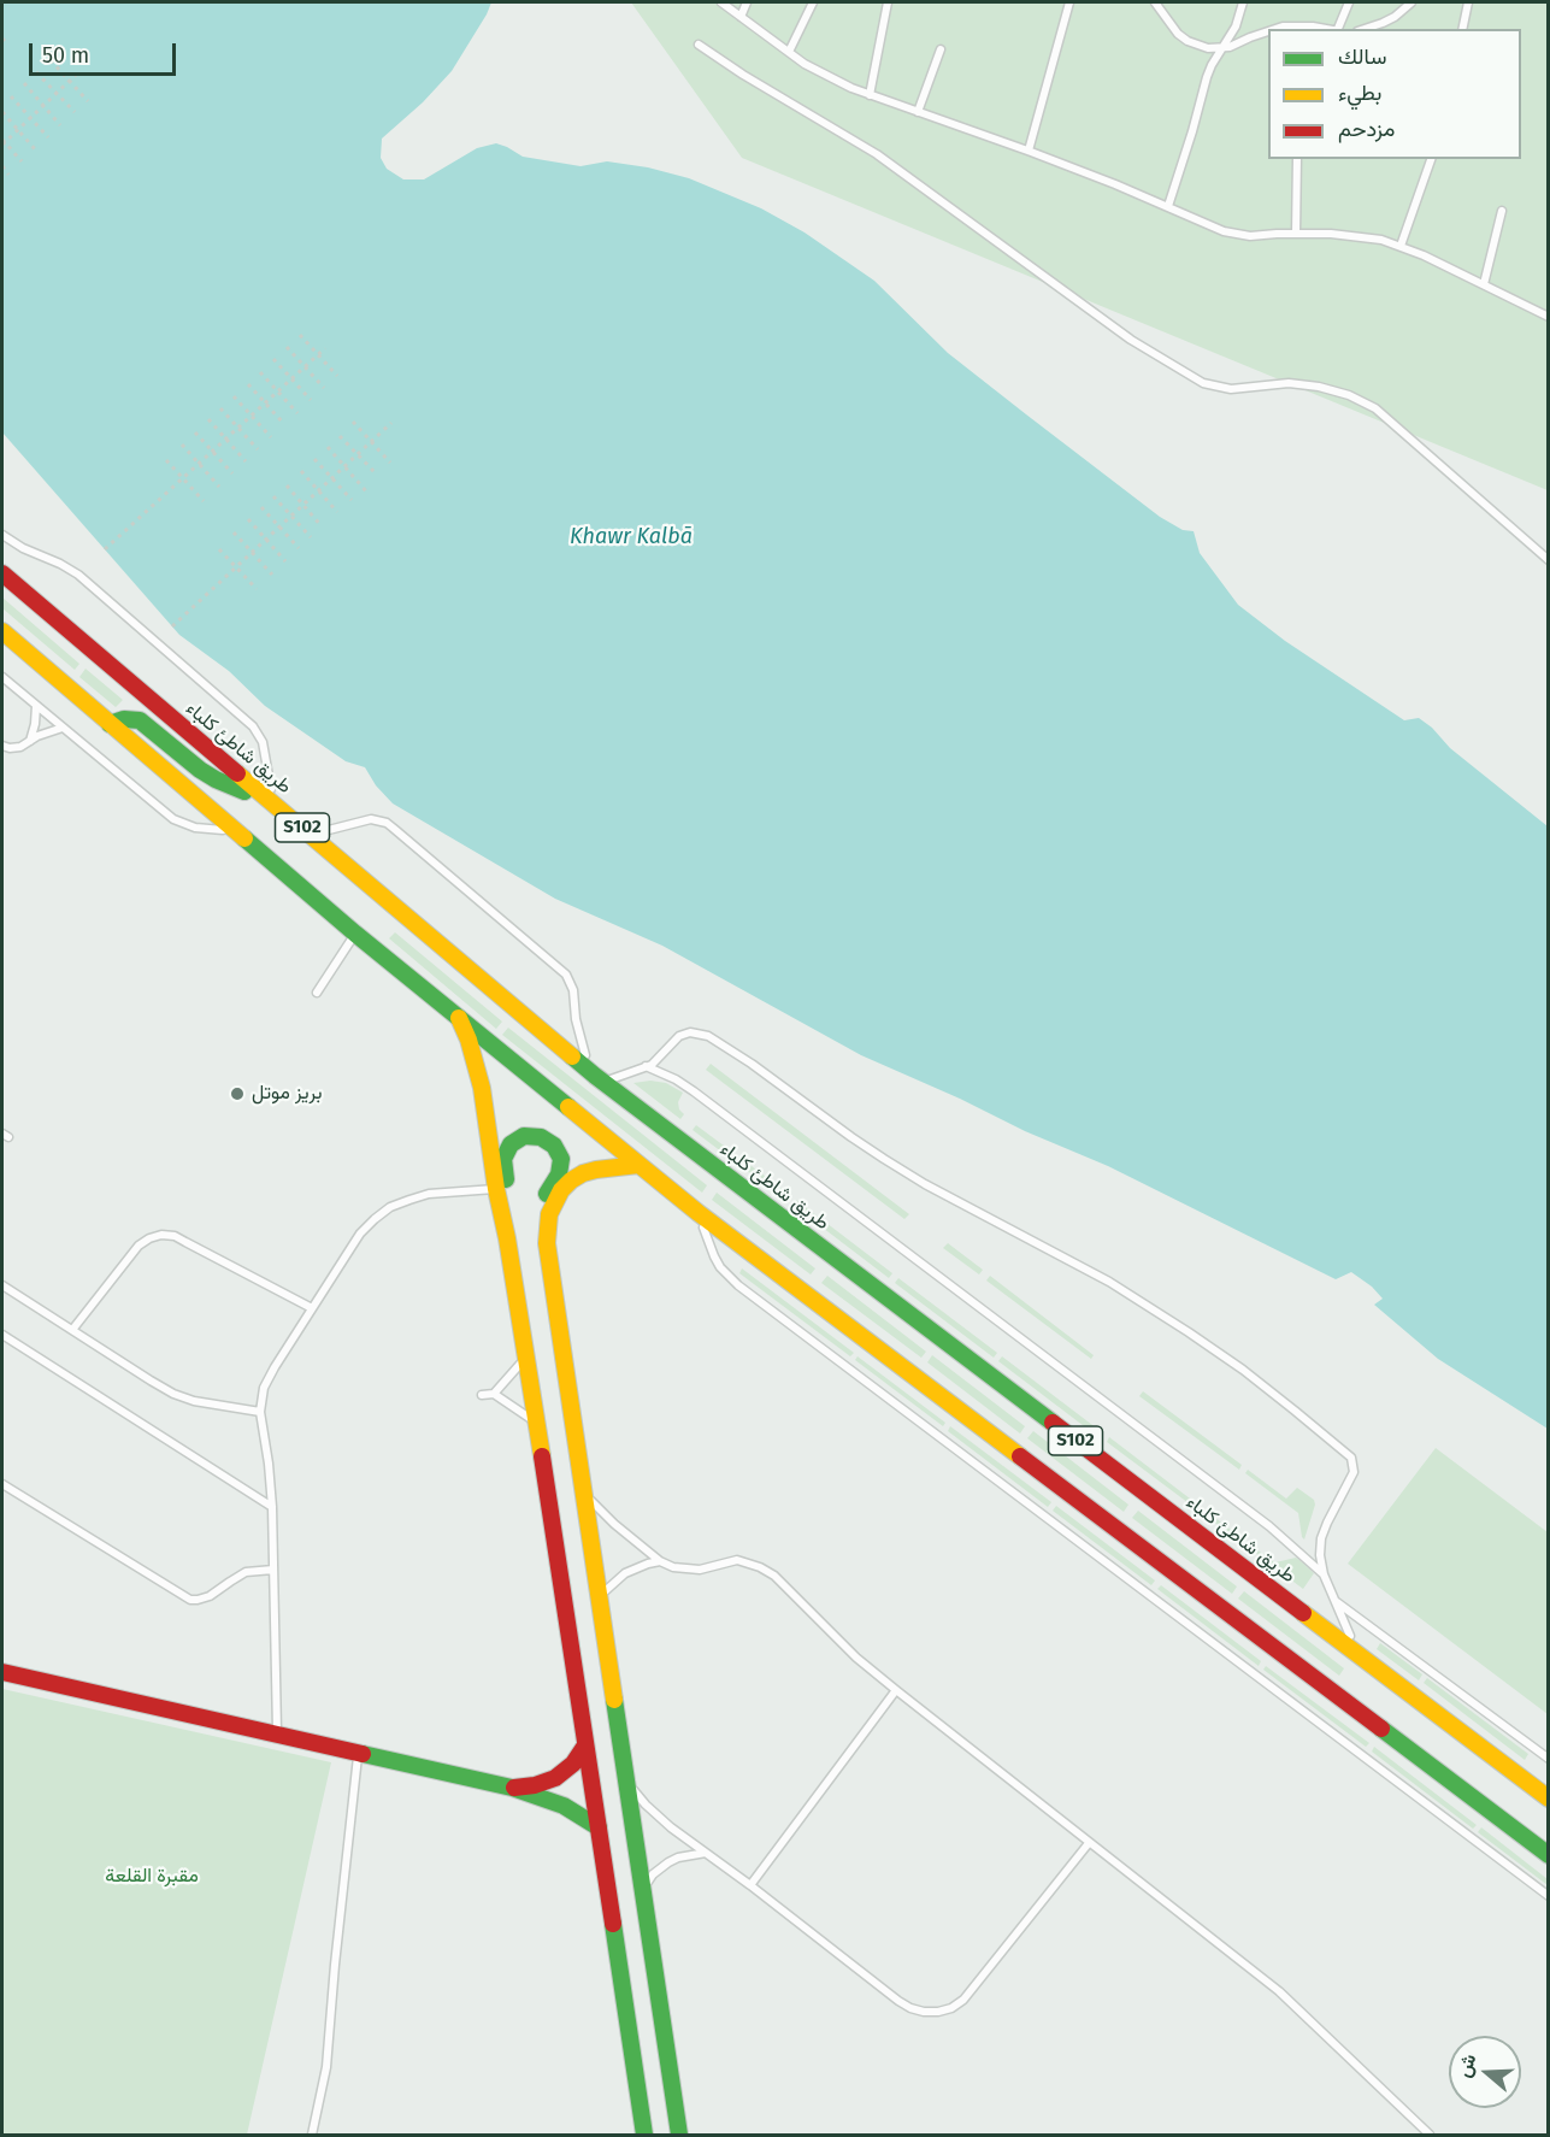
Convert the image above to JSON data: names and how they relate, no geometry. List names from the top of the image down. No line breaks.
{"streets":{"main road":["طريق شاطئ كلباء","S102"]},"water":["Khawr Kalbā"],"parks":["مقبرة القلعة"],"places":["بريز موتل"],"legend":["سالك","بطيء","مزدحم"],"scale_bar":"50 m","north":"left"}
